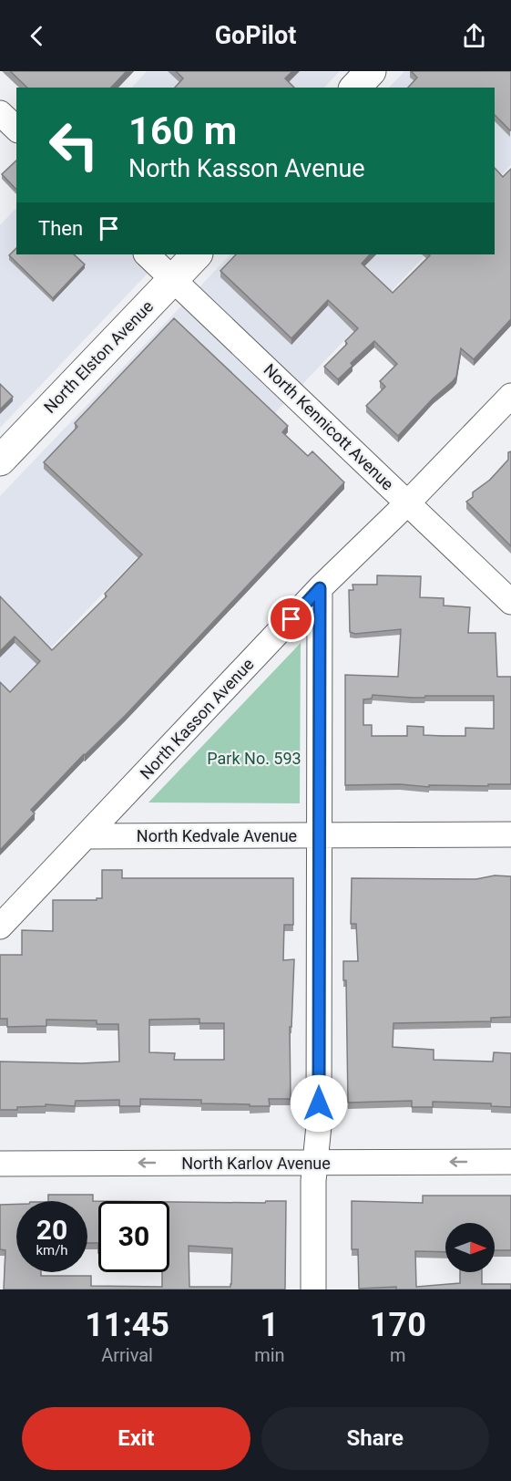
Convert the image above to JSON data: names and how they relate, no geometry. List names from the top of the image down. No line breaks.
{"streets":{"main road":["North Elston Avenue"],"street":["North Kennicott Avenue","North Kasson Avenue","North Kedvale Avenue","North Karlov Avenue"]},"crossings":[["North Elston Avenue","North Kennicott Avenue"],["North Kennicott Avenue","North Kasson Avenue"],["North Kasson Avenue","North Kedvale Avenue"]],"one_way":["North Karlov Avenue"],"parks":["Park No. 593"],"north":"right","page":{"header":"GoPilot","turn":["160 m","North Kasson Avenue"],"then":"Then","speed":"20 km/h","limit":"30","eta":["11:45","Arrival","1","min","170","m"],"buttons":["Exit","Share"]}}
